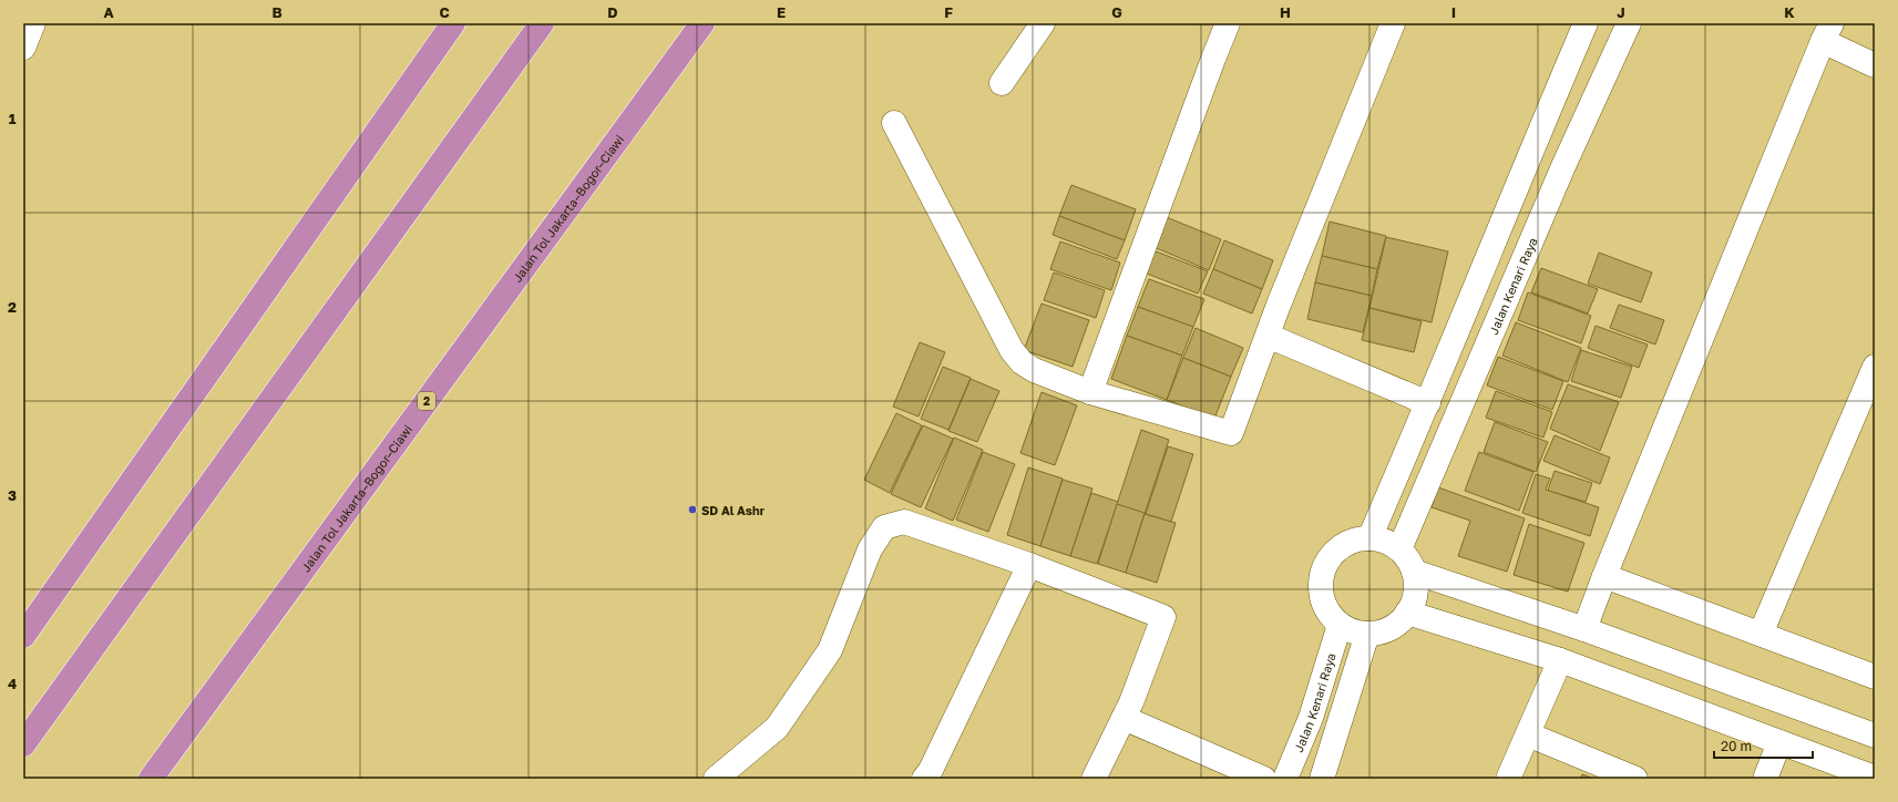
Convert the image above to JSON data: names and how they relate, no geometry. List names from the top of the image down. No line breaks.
{"streets":{"highway":["Jalan Tol Jakarta–Bogor–Ciawi","2"],"street":["Jalan Kenari Raya"]},"places":["SD Al Ashr"],"scale_bar":"20 m","grid":{"columns":["A","B","C","D","E","F","G","H","I","J","K"],"rows":["1","2","3","4"]}}
